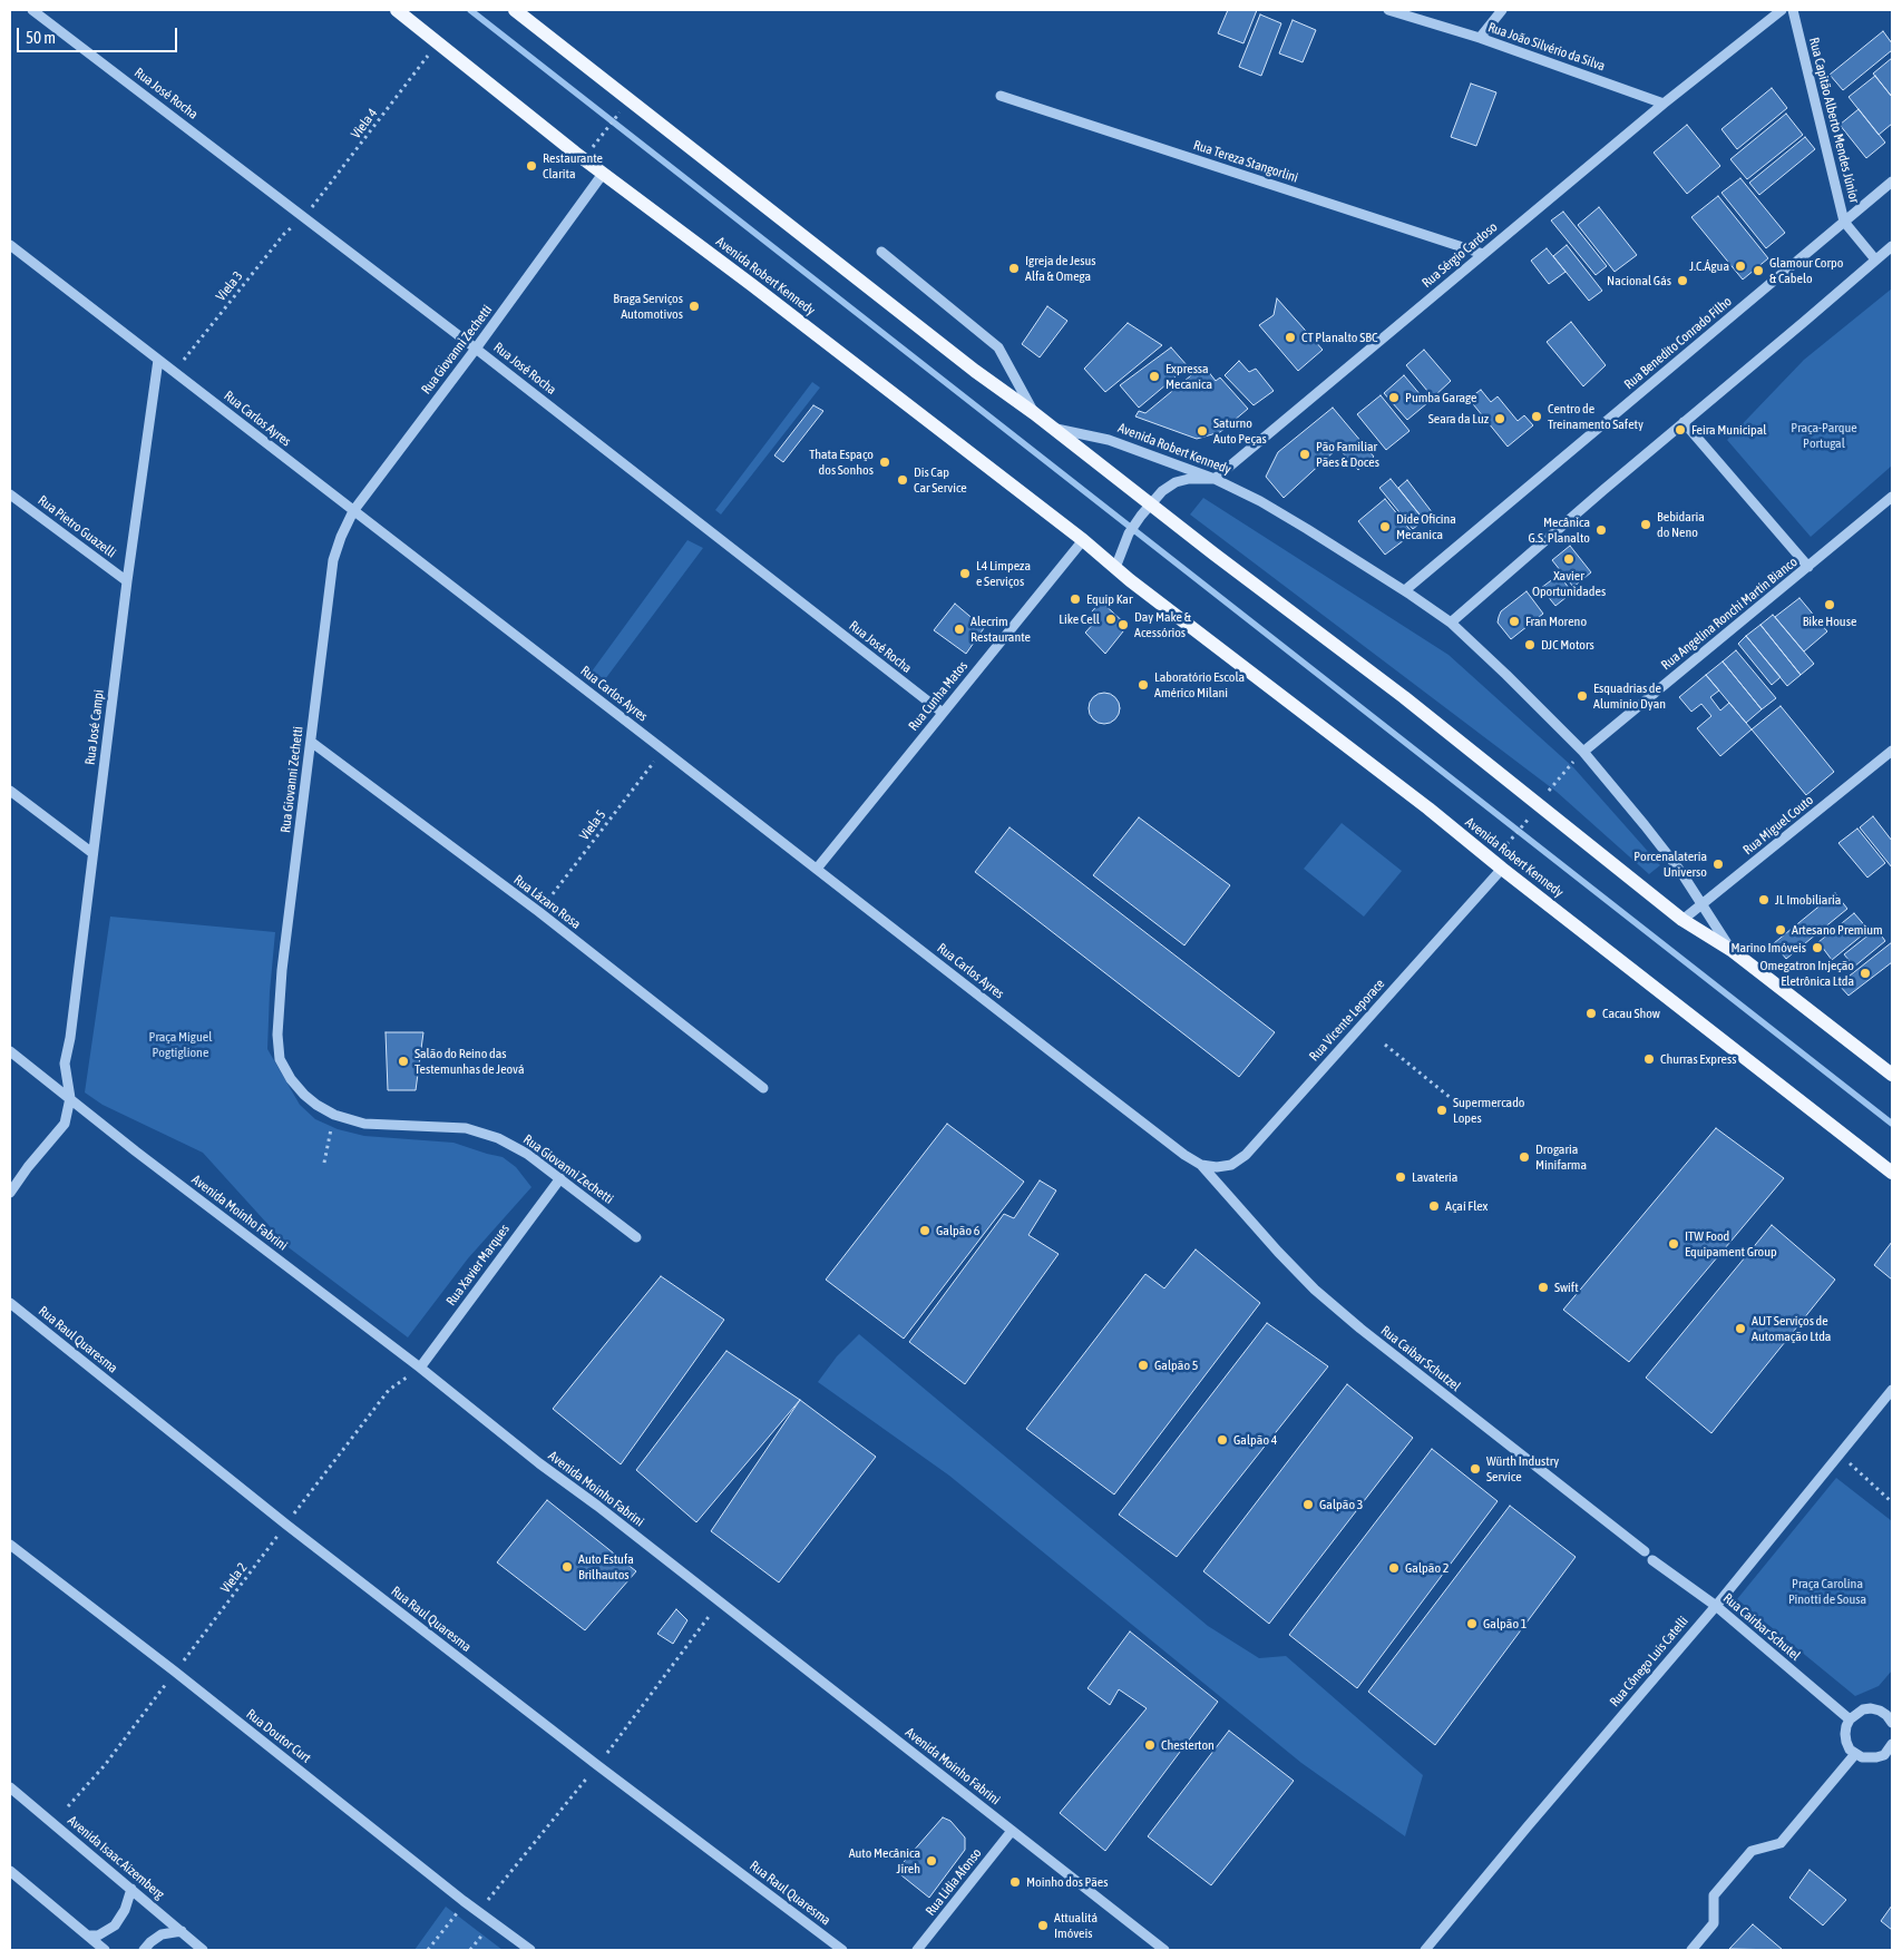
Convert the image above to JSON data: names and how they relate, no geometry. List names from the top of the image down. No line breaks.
{"streets":{"main road":["Avenida Robert Kennedy"],"street":["Rua João Silvério da Silva","Rua José Rocha","Rua Capitão Alberto Mendes Júnior","Rua Tereza Stangorlini","Rua Sérgio Cardoso","Rua Benedito Conrado Filho","Rua Giovanni Zechetti","Rua Carlos Ayres","Rua Pietro Guazelli","Rua Angelina Ronchi Martin Bianco","Rua Cunha Matos","Rua José Campi","Rua Miguel Couto","Rua Lázaro Rosa","Rua Vicente Leporace","Avenida Moinho Fabrini","Rua Xavier Marques","Rua Raul Quaresma","Rua Caibar Schutzel","Rua Cairbar Schutel","Rua Cônego Luis Catelli","Rua Doutor Curt","Avenida Isaac Aizemberg","Rua Lídia Afonso"],"path":["Viela 4","Viela 3","Viela 5","Viela 2"]},"crossings":[["Rua João Silvério da Silva","Rua Sérgio Cardoso"],["Rua José Rocha","Viela 4"],["Rua José Rocha","Viela 3"],["Rua José Rocha","Rua Giovanni Zechetti"],["Rua José Rocha","Rua Cunha Matos"],["Rua Capitão Alberto Mendes Júnior","Rua Benedito Conrado Filho"],["Viela 4","Avenida Robert Kennedy"],["Viela 4","Viela 3"],["Rua Tereza Stangorlini","Rua Sérgio Cardoso"],["Rua Sérgio Cardoso","Avenida Robert Kennedy"],["Avenida Robert Kennedy","Rua Benedito Conrado Filho"],["Avenida Robert Kennedy","Rua Giovanni Zechetti"],["Avenida Robert Kennedy","Rua Angelina Ronchi Martin Bianco"],["Avenida Robert Kennedy","Rua Cunha Matos"],["Avenida Robert Kennedy","Rua Miguel Couto"],["Avenida Robert Kennedy","Rua Vicente Leporace"],["Viela 3","Rua Carlos Ayres"],["Rua Giovanni Zechetti","Rua Carlos Ayres"],["Rua Giovanni Zechetti","Rua Lázaro Rosa"],["Rua Giovanni Zechetti","Rua Xavier Marques"],["Rua Carlos Ayres","Rua Cunha Matos"],["Rua Carlos Ayres","Rua José Campi"],["Rua Carlos Ayres","Viela 5"],["Rua Carlos Ayres","Rua Vicente Leporace"],["Rua Carlos Ayres","Rua Caibar Schutzel"],["Rua Pietro Guazelli","Rua José Campi"],["Rua José Campi","Avenida Moinho Fabrini"],["Viela 5","Rua Lázaro Rosa"],["Rua Vicente Leporace","Rua Caibar Schutzel"],["Avenida Moinho Fabrini","Rua Xavier Marques"],["Avenida Moinho Fabrini","Viela 2"],["Avenida Moinho Fabrini","Rua Lídia Afonso"],["Rua Xavier Marques","Viela 2"],["Rua Raul Quaresma","Viela 2"],["Viela 2","Rua Doutor Curt"],["Rua Cairbar Schutel","Rua Cônego Luis Catelli"]],"parks":["Praça-Parque Portugal","Praça Miguel Pogtiglione","Praça Carolina Pinotti de Sousa"],"places":["Restaurante Clarita","J.C.Água","Igreja de Jesus Alfa & Omega","Glamour Corpo & Cabelo","Nacional Gás","Braga Serviços Automotivos","CT Planalto SBC","Expressa Mecanica","Pumba Garage","Centro de Treinamento Safety","Seara da Luz","Feira Municipal","Saturno Auto Peças","Pão Familiar Pães & Doces","Thata Espaço dos Sonhos","Dis Cap Car Service","Bebidaria do Neno","Dide Oficina Mecanica","Mecânica G.S. Planalto","Xavier Oportunidades","L4 Limpeza e Serviços","Equip Kar","Bike House","Like Cell","Fran Moreno","Day Make & Acessórios","Alecrim Restaurante","DJC Motors","Laboratório Escola Américo Milani","Esquadrias de Aluminio Dyan","Porcenalateria Universo","JL Imobiliaria","Artesano Premium","Marino Imóveis","Omegatron Injeção Eletrônica Ltda","Cacau Show","Churras Express","Salão do Reino das Testemunhas de Jeová","Supermercado Lopes","Drogaria Minifarma","Lavateria","Açaí Flex","Galpão 6","ITW Food Equipament Group","Swift","AUT Serviços de Automação Ltda","Galpão 5","Galpão 4","Würth Industry Service","Galpão 3","Auto Estufa Brilhautos","Galpão 2","Galpão 1","Chesterton","Auto Mecânica Jireh","Moinho dos Pães","Attualitá Imóveis"],"scale_bar":"50 m"}
